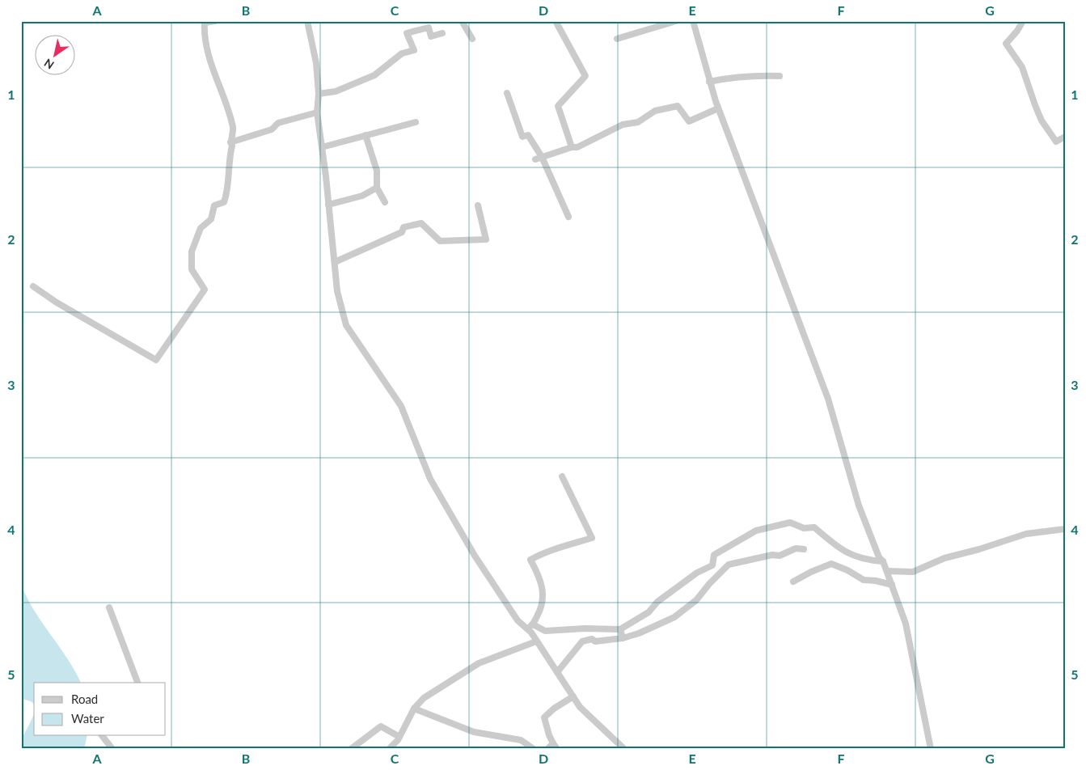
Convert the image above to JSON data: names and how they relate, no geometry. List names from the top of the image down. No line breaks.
{"legend":["Road","Water"],"north":"bottom left","grid":{"columns":["A","B","C","D","E","F","G"],"rows":["1","2","3","4","5"]}}
